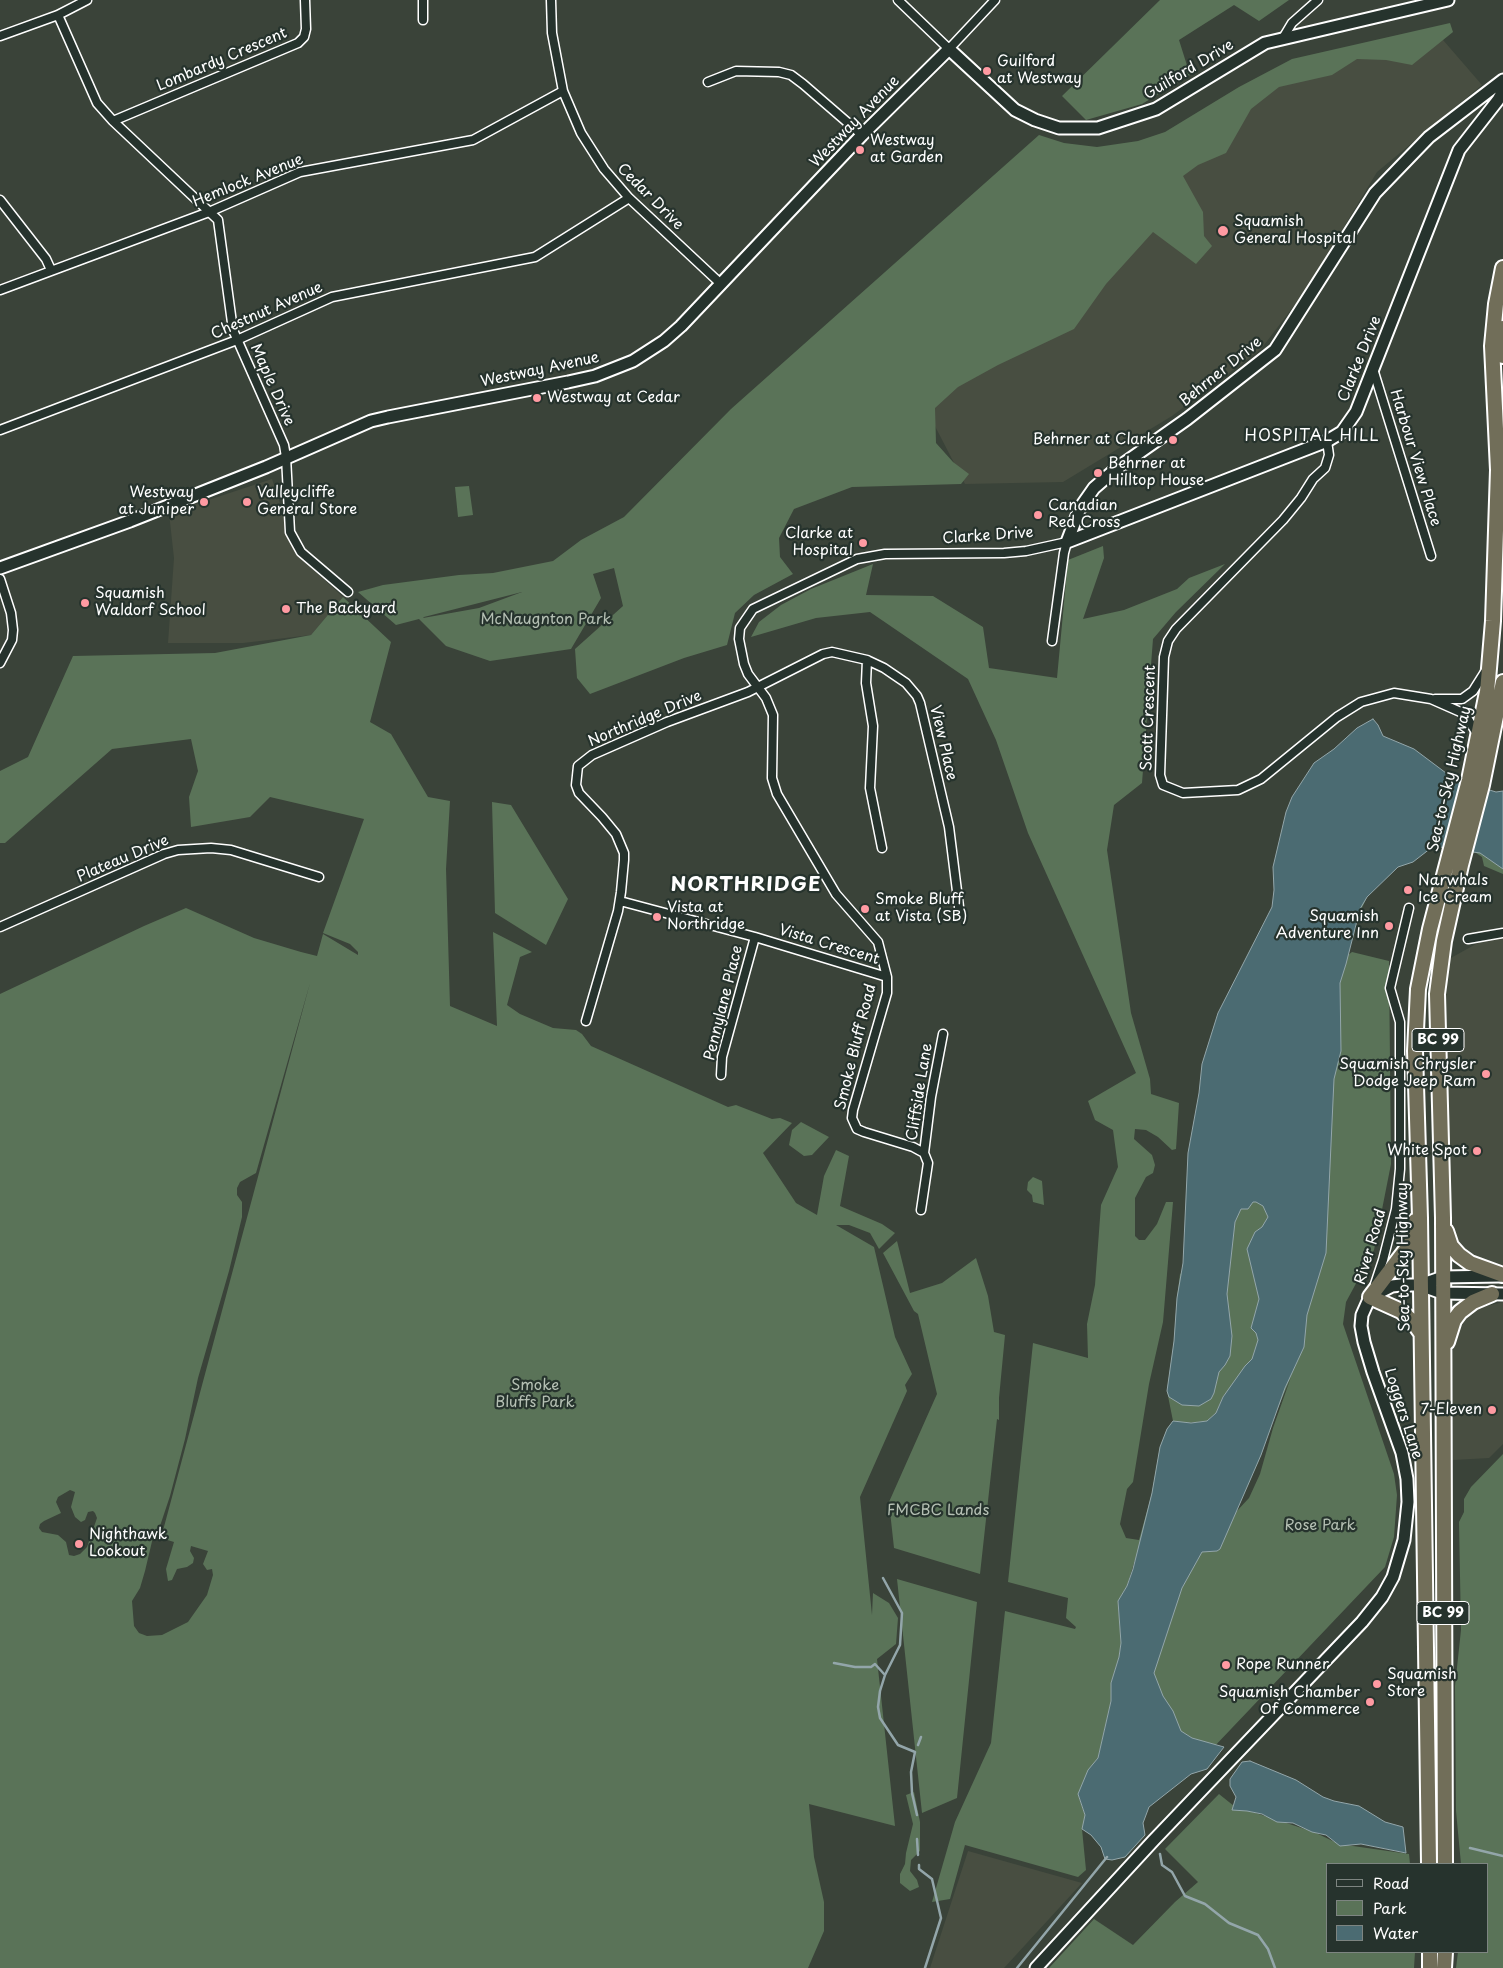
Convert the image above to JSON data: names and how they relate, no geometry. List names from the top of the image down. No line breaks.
{"streets":{"highway":["Sea-to-Sky Highway","BC 99"],"street":["Lombardy Crescent","Guilford Drive","Westway Avenue","Hemlock Avenue","Cedar Drive","Chestnut Avenue","Clarke Drive","Behrner Drive","Maple Drive","Harbour View Place","Scott Crescent","Northridge Drive","View Place","Plateau Drive","Vista Crescent","Pennylane Place","Smoke Bluff Road","Cliffside Lane","River Road","Loggers Lane"]},"crossings":[["Lombardy Crescent","Maple Drive"],["Guilford Drive","Westway Avenue"],["Westway Avenue","Cedar Drive"],["Westway Avenue","Maple Drive"],["Hemlock Avenue","Cedar Drive"],["Hemlock Avenue","Maple Drive"],["Cedar Drive","Chestnut Avenue"],["Chestnut Avenue","Maple Drive"],["Clarke Drive","Behrner Drive"],["Clarke Drive","Harbour View Place"],["Clarke Drive","Scott Crescent"],["Clarke Drive","Northridge Drive"],["Clarke Drive","View Place"],["Clarke Drive","Vista Crescent"],["Scott Crescent","Sea-to-Sky Highway"],["Northridge Drive","View Place"],["Northridge Drive","Vista Crescent"],["View Place","Vista Crescent"],["Sea-to-Sky Highway","BC 99"],["Vista Crescent","Pennylane Place"],["Vista Crescent","Smoke Bluff Road"],["Smoke Bluff Road","Cliffside Lane"],["River Road","Loggers Lane"]],"districts":["HOSPITAL HILL","NORTHRIDGE"],"parks":["McNaugnton Park","Smoke Bluffs Park","FMCBC Lands","Rose Park"],"places":["Guilford at Westway","Westway at Garden","Squamish General Hospital","Westway at Cedar","Behrner at Clarke","Behrner at Hilltop House","Westway at Juniper","Valleycliffe General Store","Canadian Red Cross","Clarke at Hospital","Squamish Waldorf School","The Backyard","Narwhals Ice Cream","Smoke Bluff at Vista (SB)","Vista at Northridge","Squamish Adventure Inn","Squamish Chrysler Dodge Jeep Ram","White Spot","7-Eleven","Nighthawk Lookout","Rope Runner","Squamish Store","Squamish Chamber Of Commerce"],"legend":["Road","Park","Water"]}
